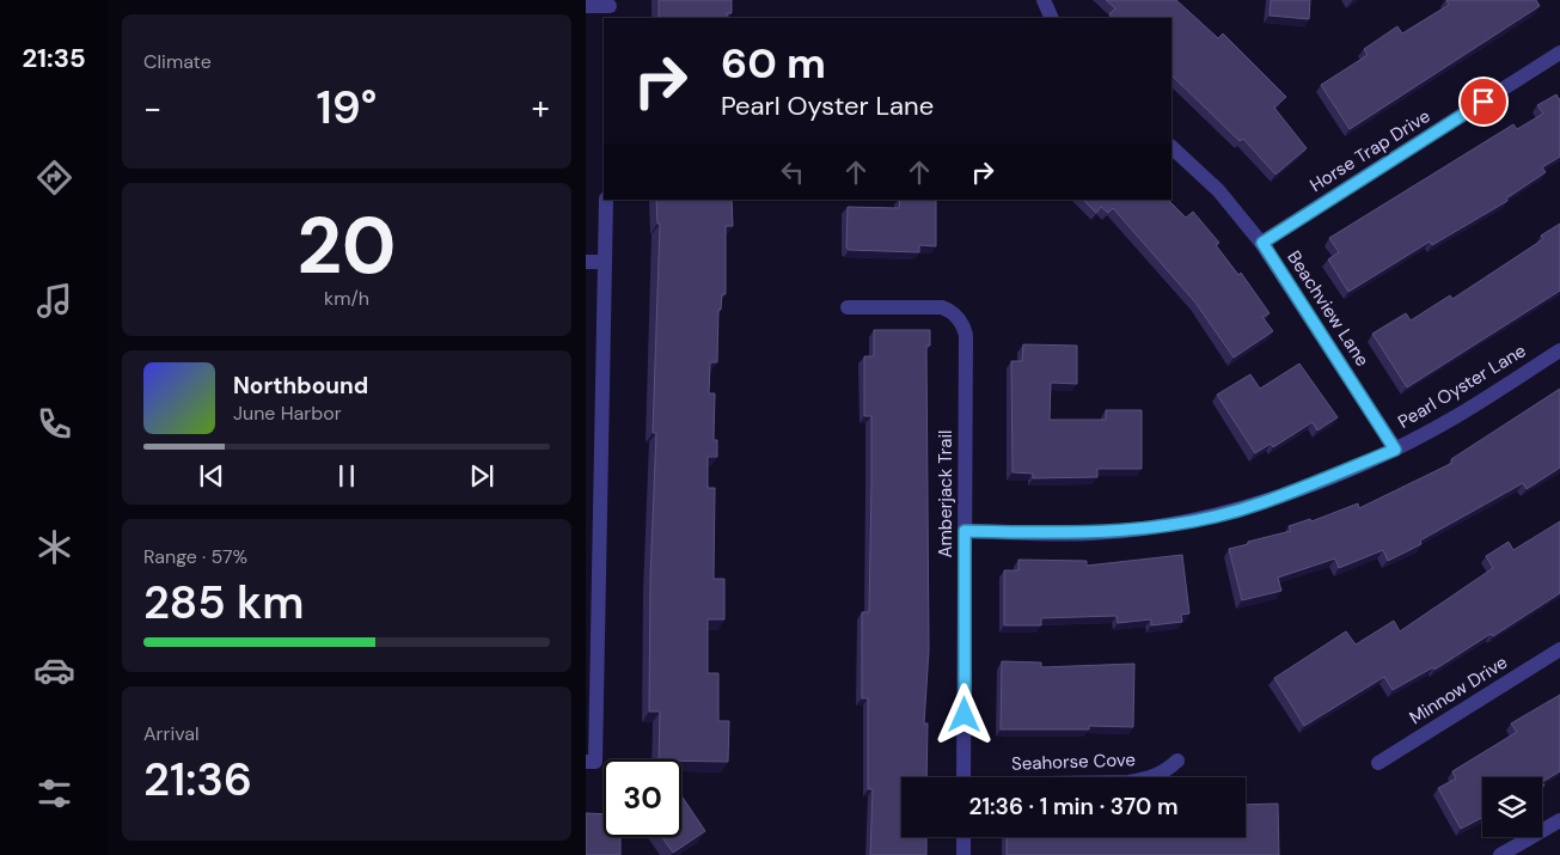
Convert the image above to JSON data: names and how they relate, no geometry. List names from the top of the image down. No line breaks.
{"streets":{"street":["Horse Trap Drive","Beachview Lane","Pearl Oyster Lane","Amberjack Trail","Minnow Drive","Seahorse Cove"]},"crossings":[["Horse Trap Drive","Beachview Lane"],["Beachview Lane","Pearl Oyster Lane"],["Pearl Oyster Lane","Amberjack Trail"]],"page":{"tabs":"21:35","tile":["Climate",["20","km/h"],["Range · 57%","285 km"],["Arrival","21:36"]],"turn":["60 m","Pearl Oyster Lane"],"heat":["−","19°","+"],"song":["Northbound","June Harbor"],"limit":"30","trip":"21:36 · 1 min · 370 m"}}
